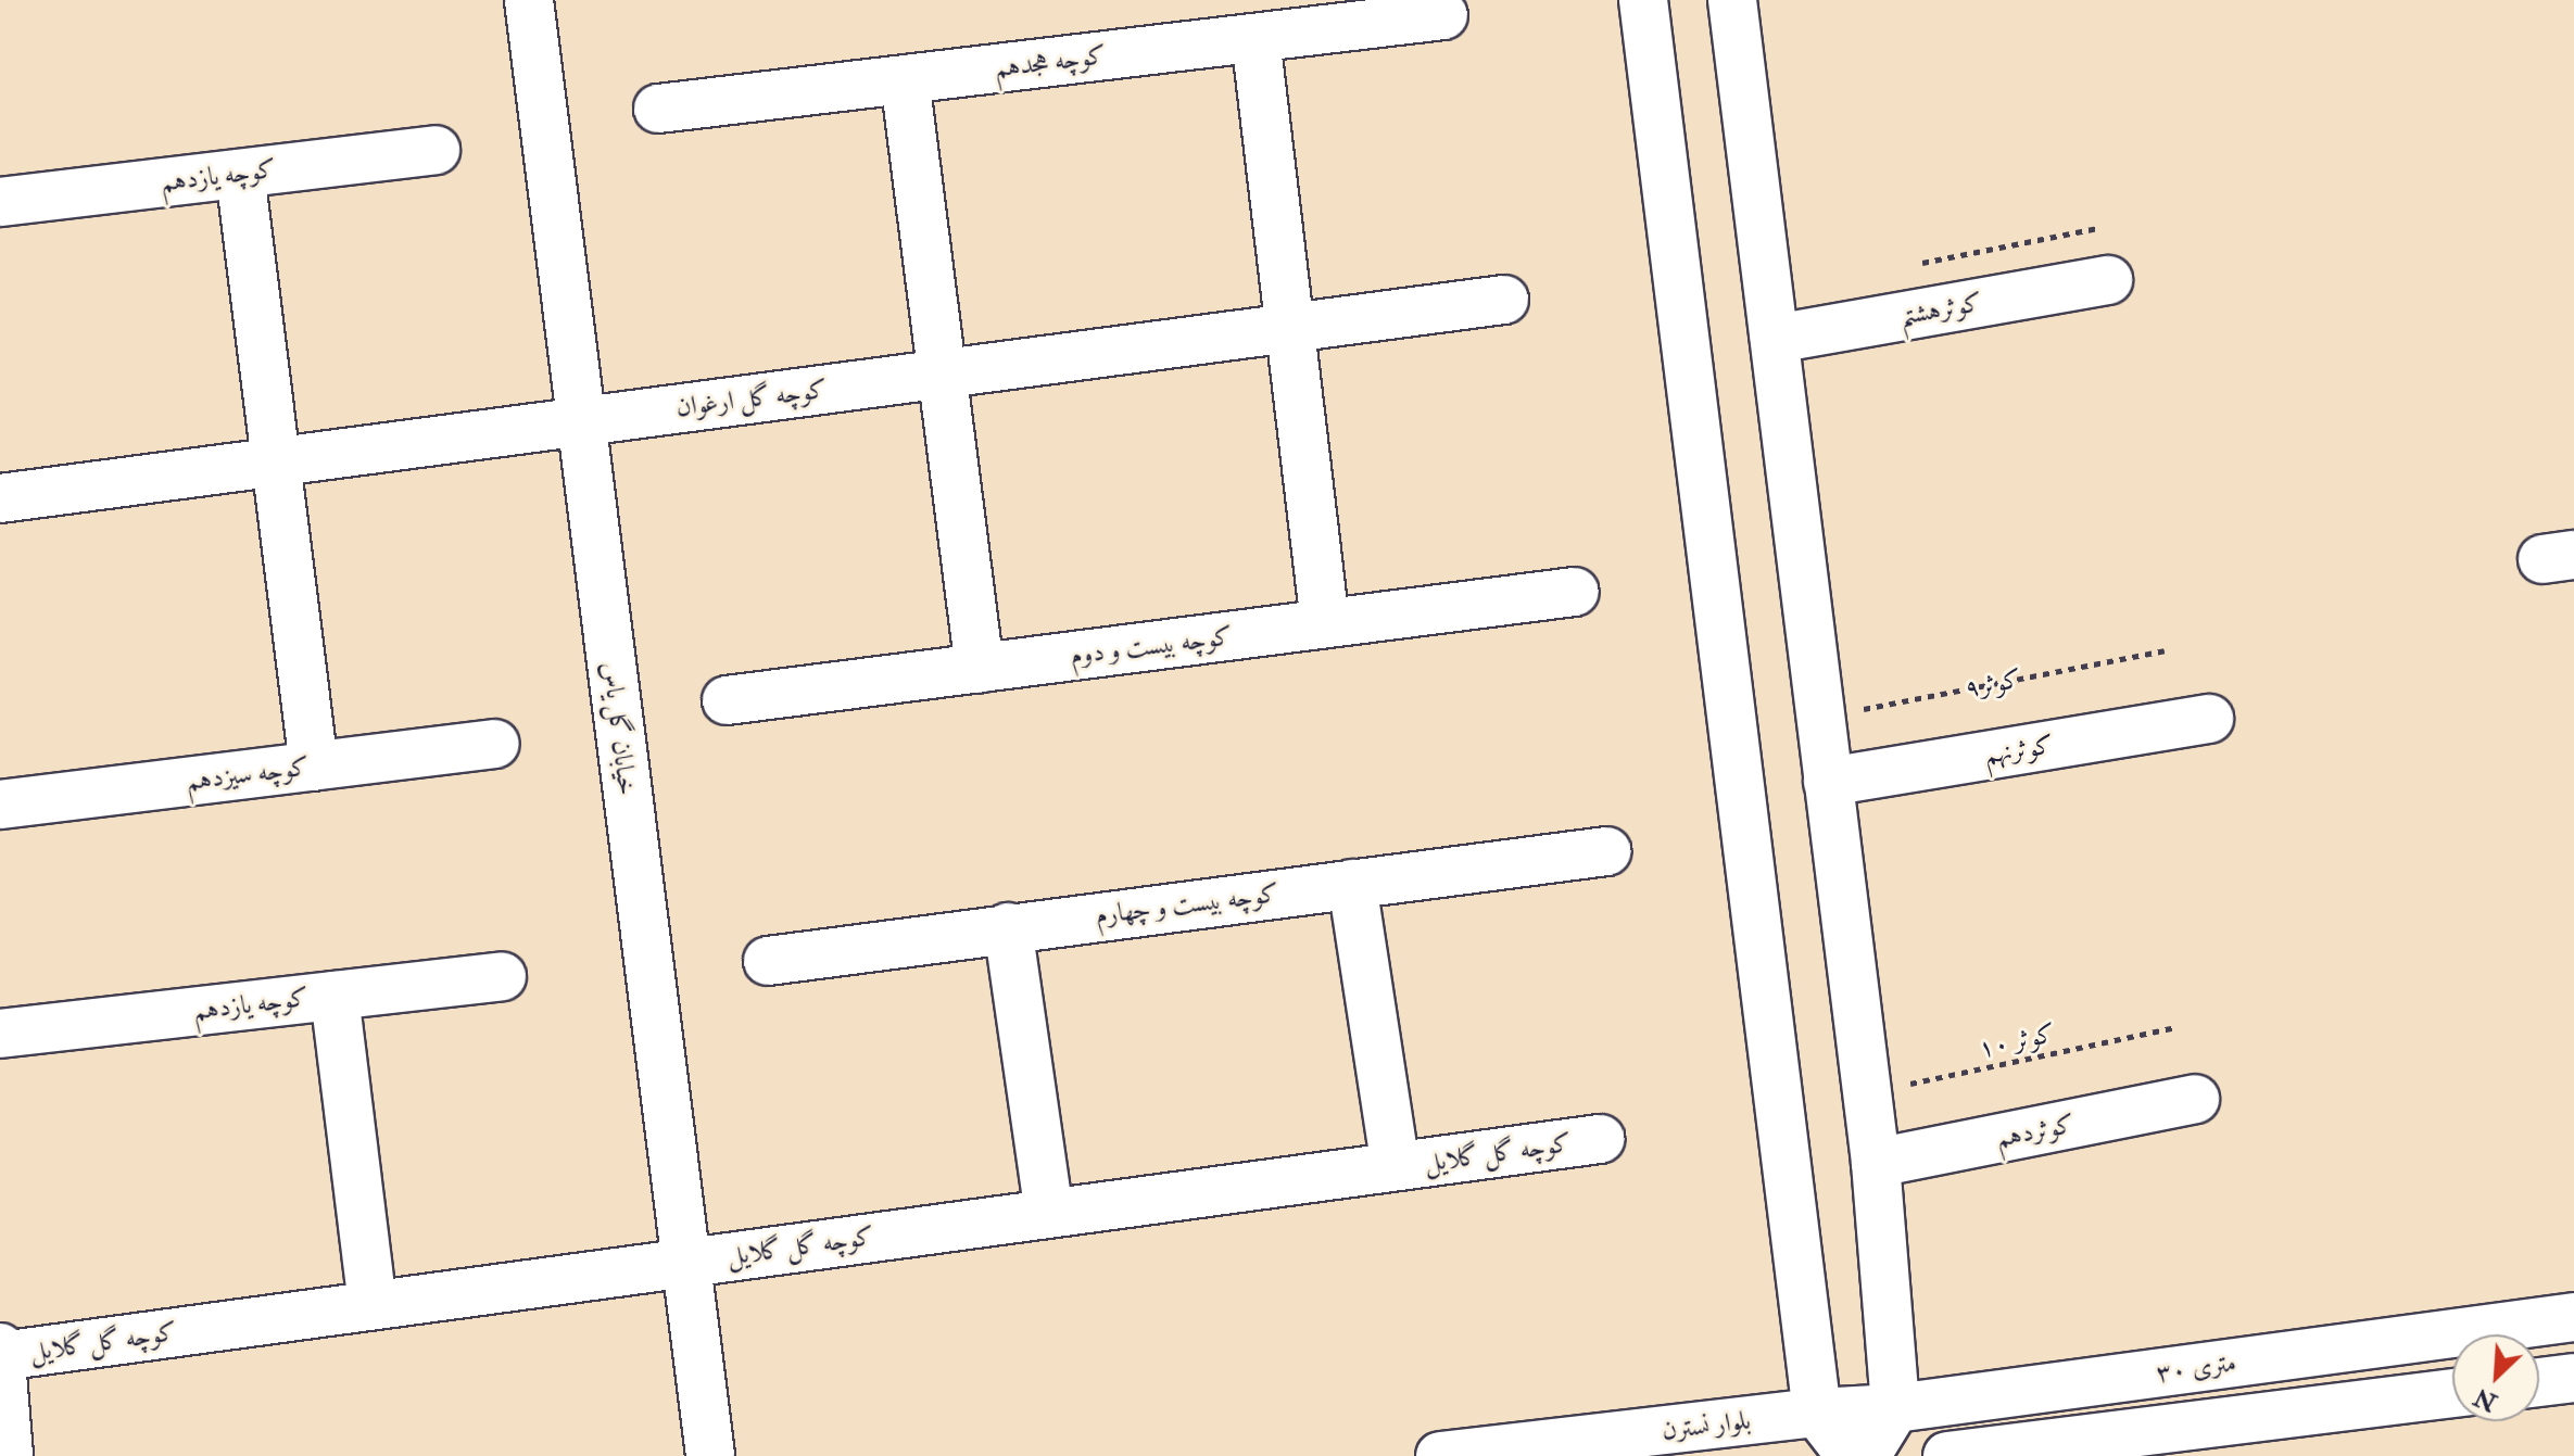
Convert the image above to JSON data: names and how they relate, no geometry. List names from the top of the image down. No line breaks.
{"streets":{"street":["کوچه هجدهم","کوچه یازدهم","کوثرهشتم","کوچه گل ارغوان","کوچه بیست و دوم","خیابان گل یاس","کوثرنهم","کوچه سیزدهم","کوچه بیست و چهارم","کوثردهم","کوچه گل گلایل","۳۰ متری","بلوار نسترن"],"path":["کوثر۹","کوثر ۱۰"]},"crossings":[["کوچه گل ارغوان","خیابان گل یاس"],["خیابان گل یاس","کوچه گل گلایل"],["۳۰ متری","بلوار نسترن"]],"north":"bottom left"}
